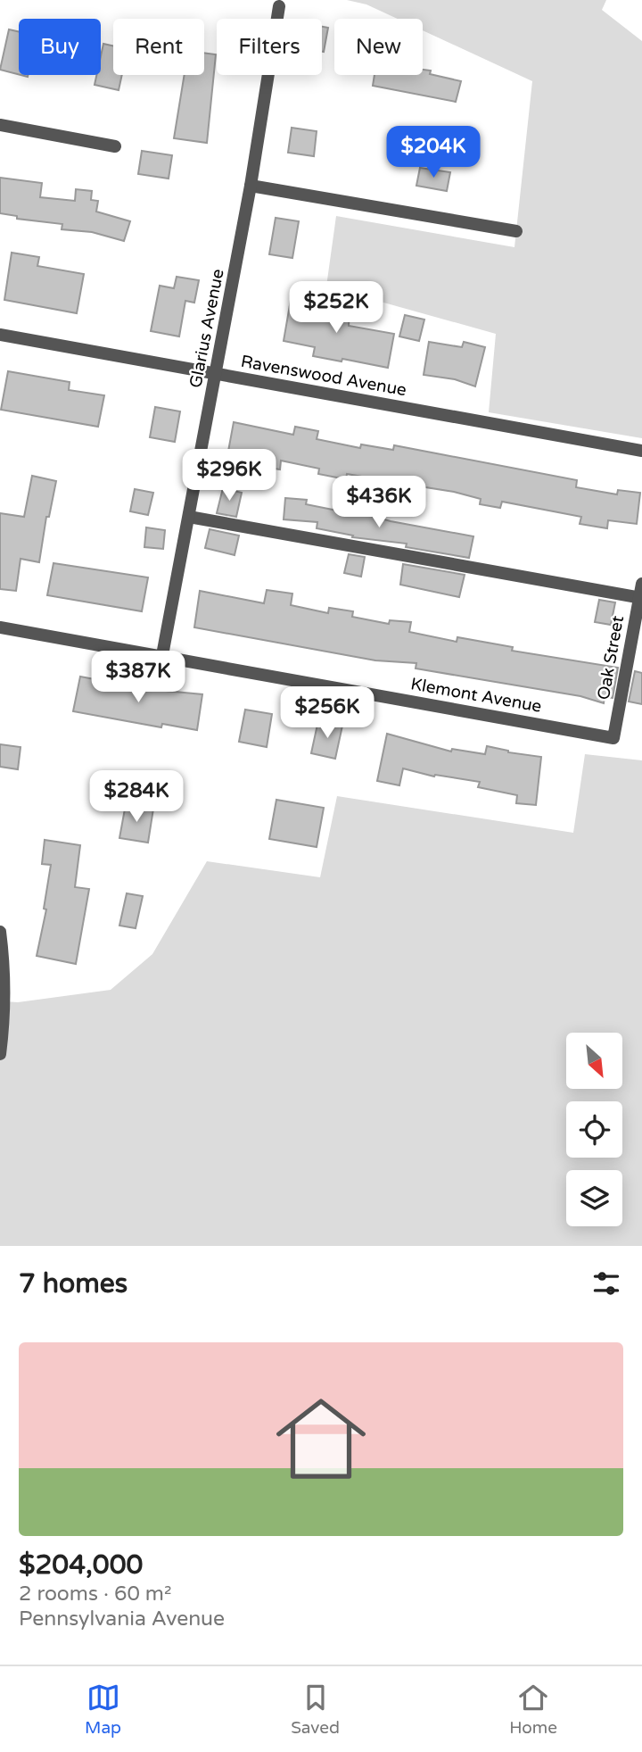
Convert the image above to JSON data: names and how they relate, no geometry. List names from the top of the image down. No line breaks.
{"streets":{"street":["Glarius Avenue","Ravenswood Avenue","Oak Street","Klemont Avenue"]},"crossings":[["Glarius Avenue","Ravenswood Avenue"],["Glarius Avenue","Klemont Avenue"],["Oak Street","Klemont Avenue"]],"north":"bottom right","page":{"chip":["Buy","Rent","Filters","New"],"price":["$204K","$252K","$296K","$436K","$387K","$256K","$284K"],"heading":"7 homes","list":[{"name":"$204,000","note":"2 rooms · 60 m² · Pennsylvania Avenue"}],"tabs":["Map","Saved","Home"]}}
